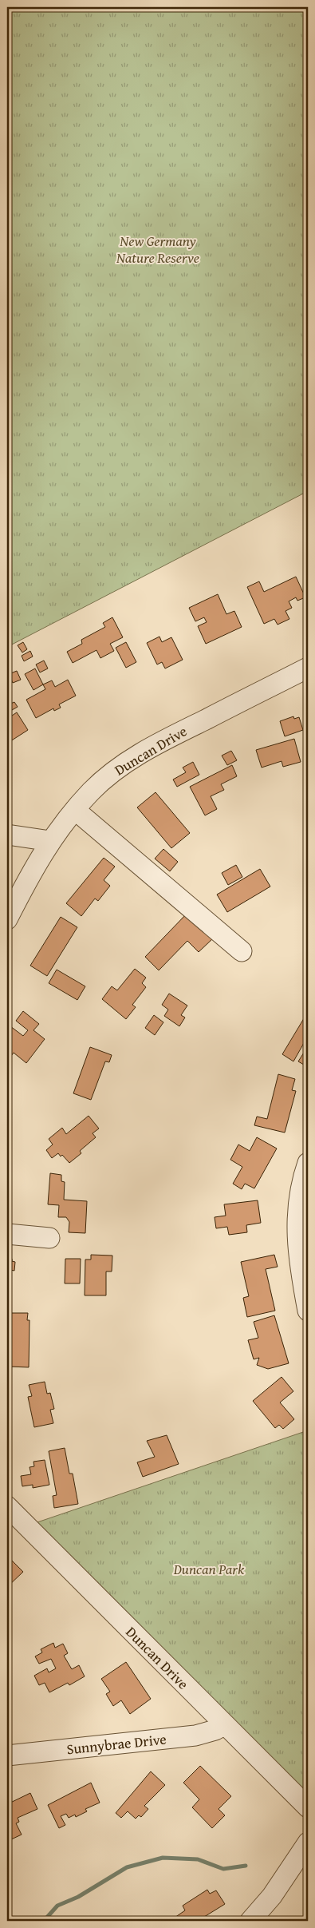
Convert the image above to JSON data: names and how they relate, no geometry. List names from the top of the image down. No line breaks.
{"streets":{"street":["Duncan Drive","Sunnybrae Drive"]},"crossings":[["Duncan Drive","Sunnybrae Drive"]],"parks":["New Germany Nature Reserve","Duncan Park"]}
